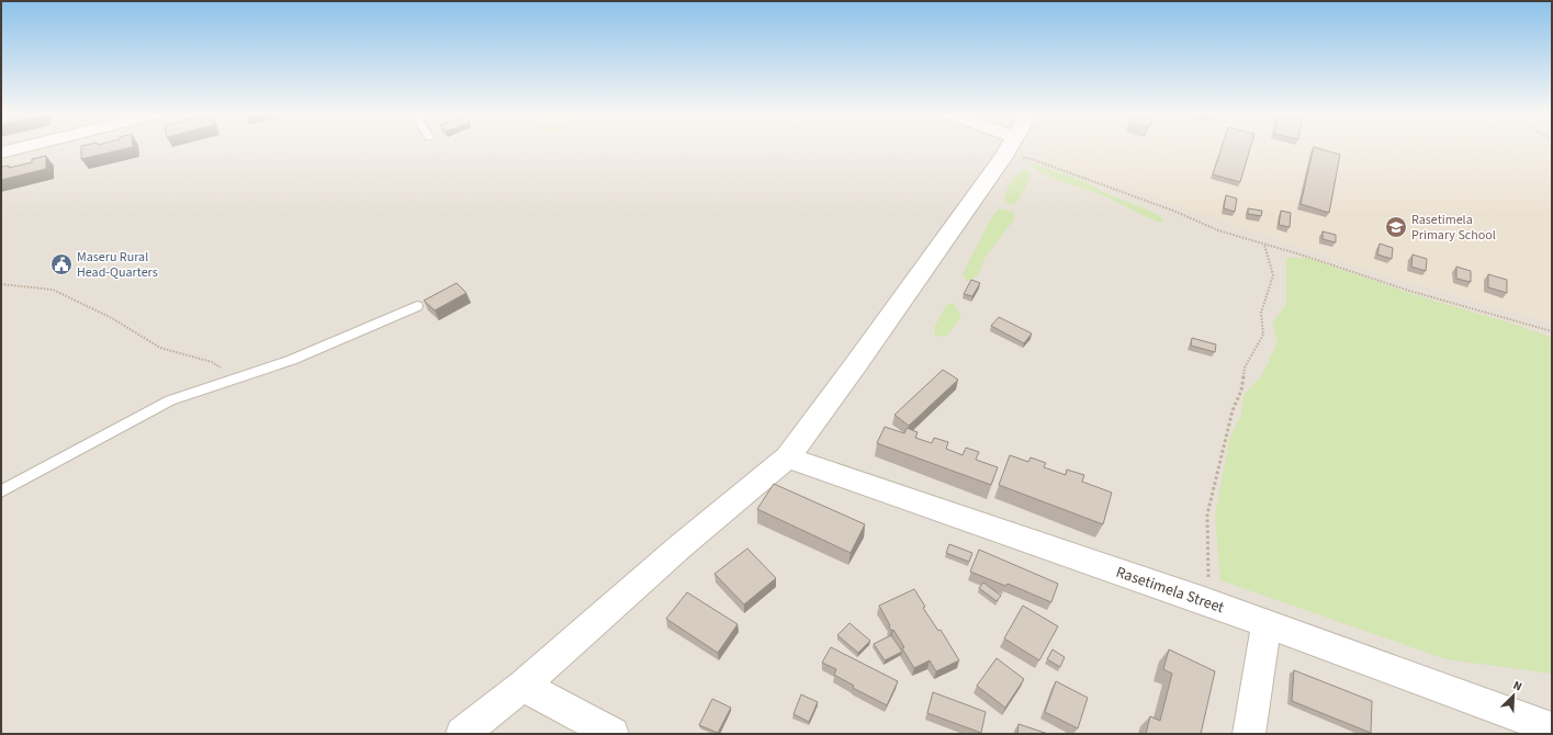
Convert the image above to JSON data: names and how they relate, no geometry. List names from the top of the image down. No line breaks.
{"streets":{"street":["Rasetimela Street"]},"places":{"school or university":["Rasetimela Primary School"],"public building":["Maseru Rural Head-Quarters"]},"north":"top right"}
